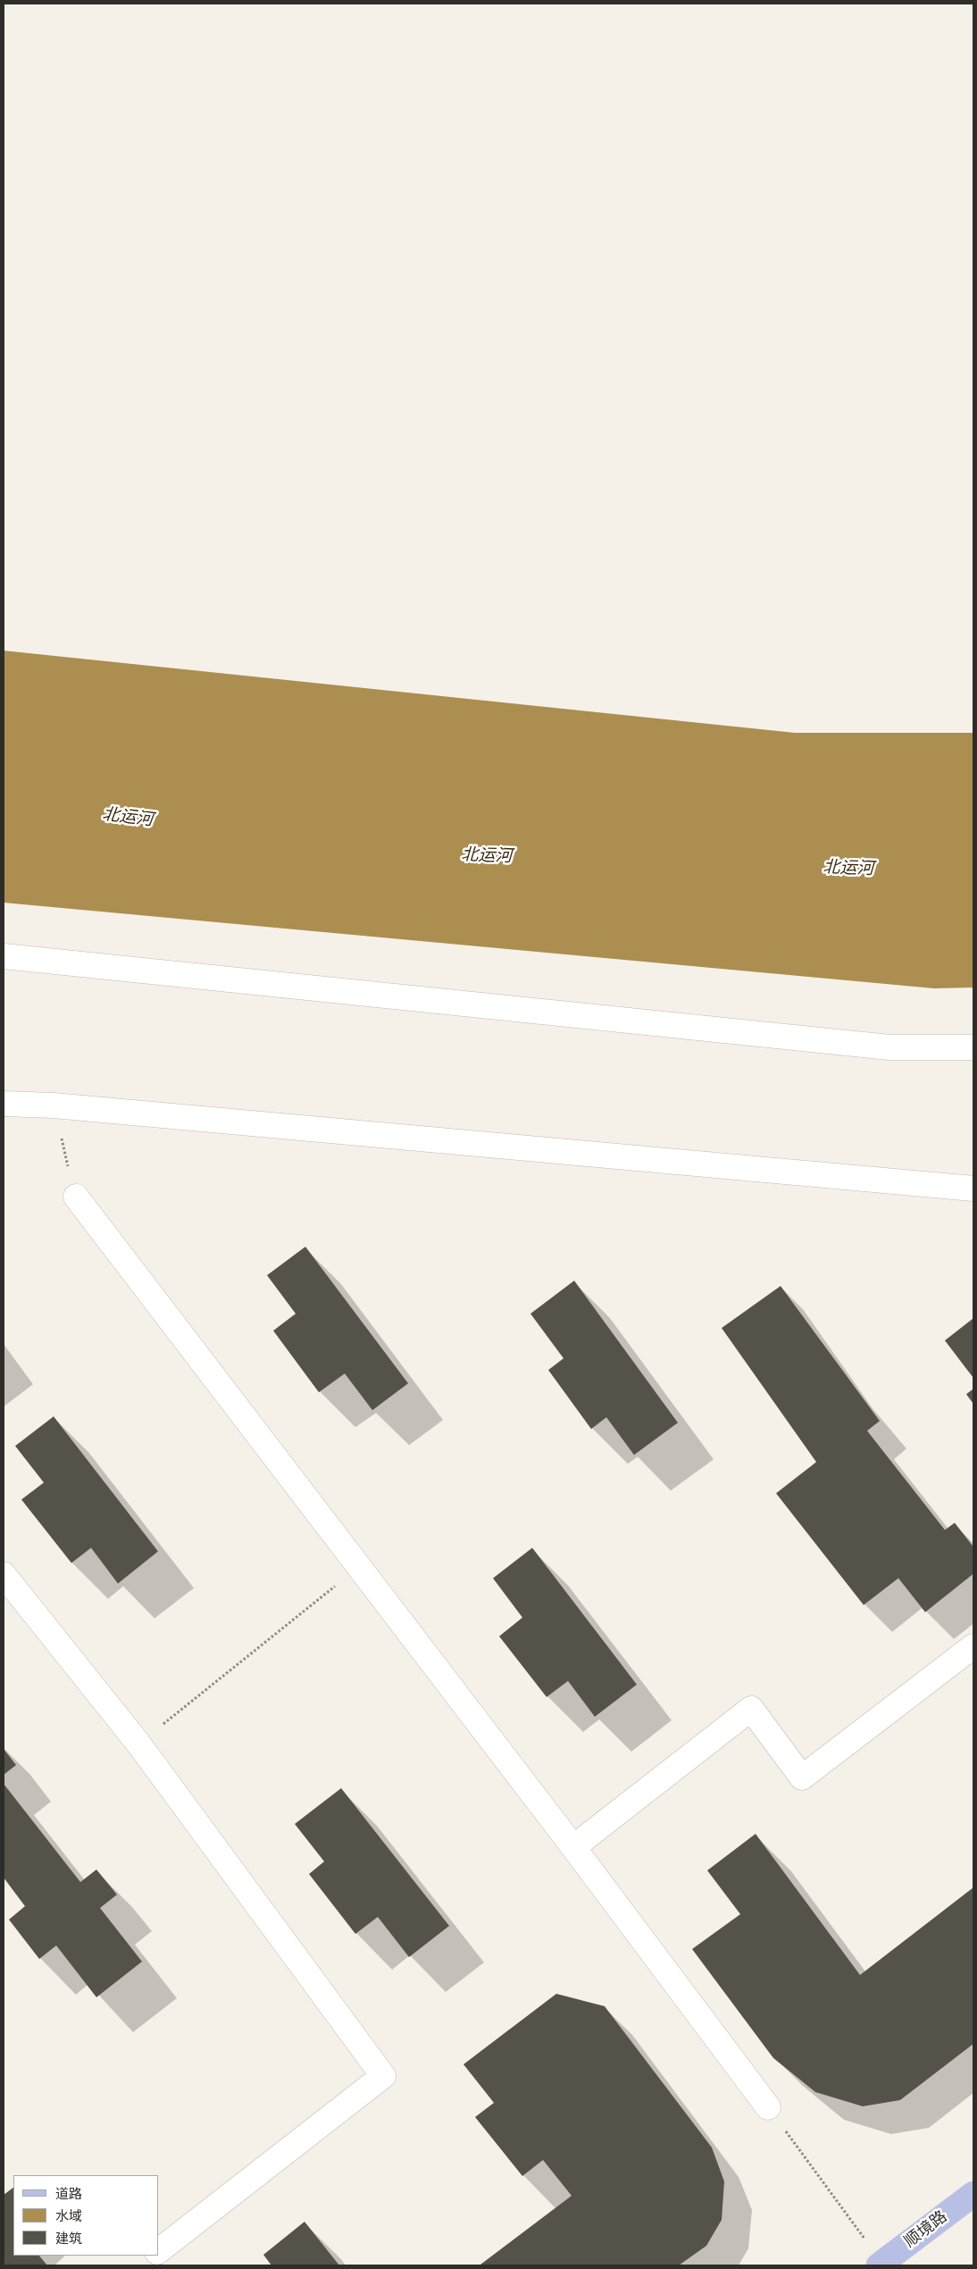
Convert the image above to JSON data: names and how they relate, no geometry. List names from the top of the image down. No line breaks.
{"streets":{"main road":["顺境路"]},"water":["北运河"],"legend":["道路","水域","建筑"]}
